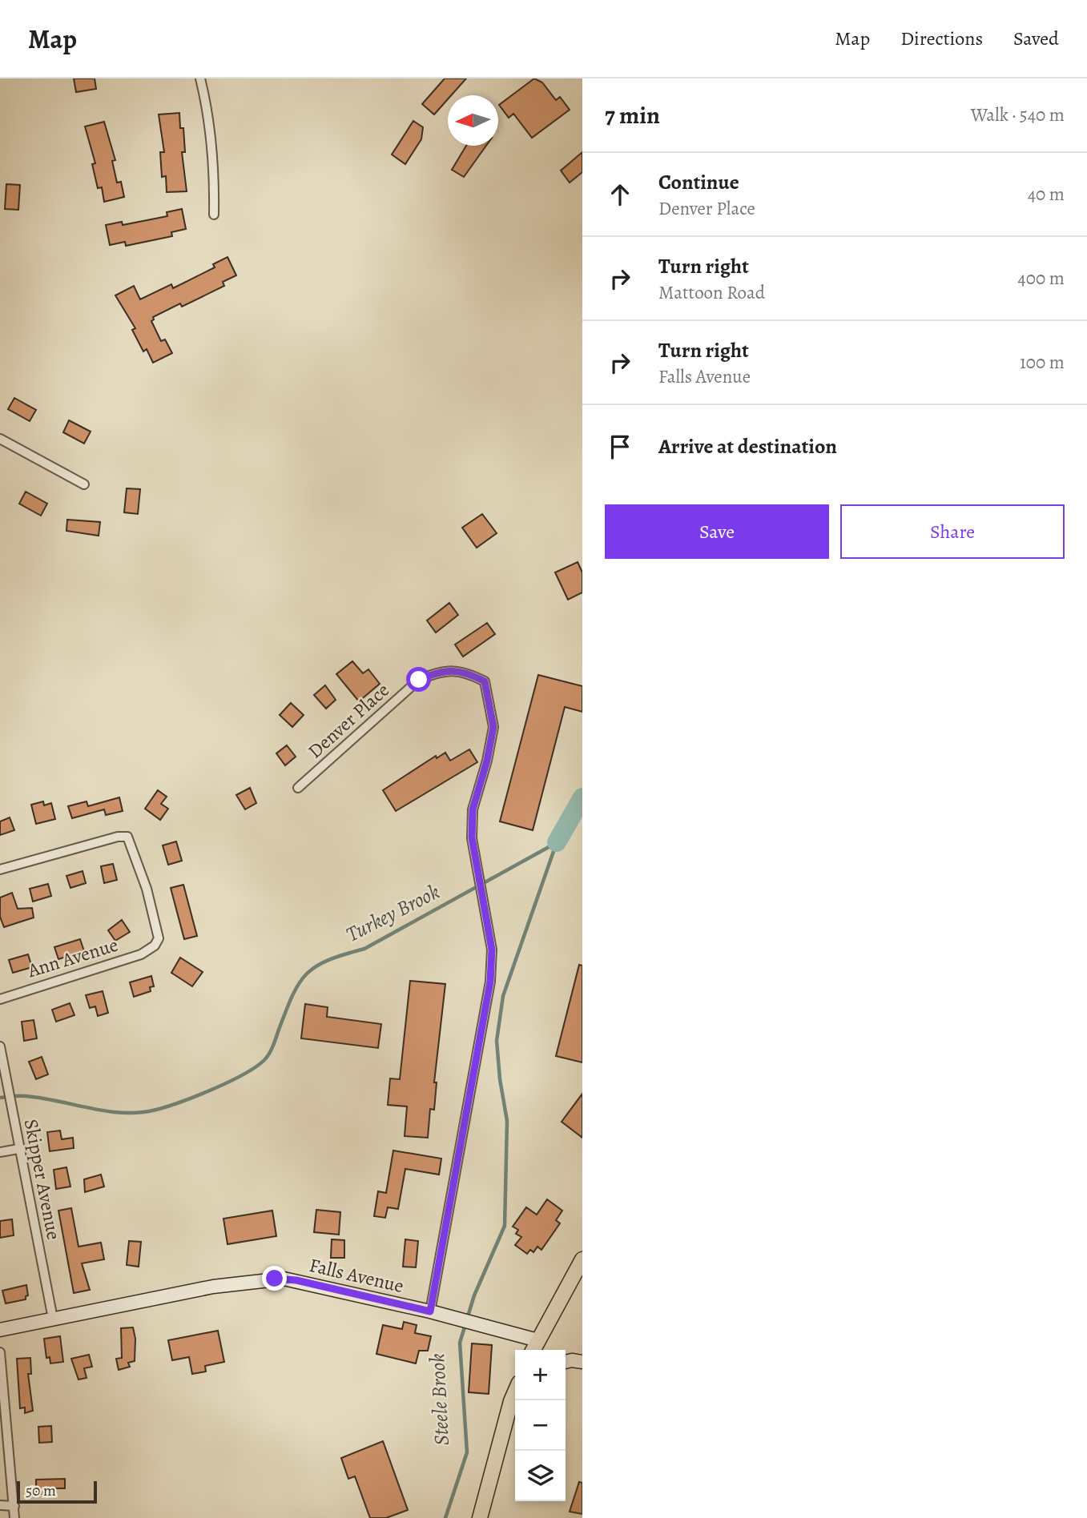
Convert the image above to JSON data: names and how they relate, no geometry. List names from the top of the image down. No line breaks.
{"streets":{"main road":["Falls Avenue"],"street":["Denver Place","Ann Avenue","Skipper Avenue"]},"crossings":[["Denver Place","Falls Avenue"],["Skipper Avenue","Falls Avenue"]],"water":["Turkey Brook","Steele Brook"],"scale_bar":"50 m","north":"left","page":{"header":"Map","nav":["Map","Directions","Saved"],"heading":["7 min","Walk · 540 m"],"list":[["Continue","Denver Place","40 m"],["Turn right","Mattoon Road","400 m"],["Turn right","Falls Avenue","100 m"],"Arrive at destination"],"buttons":["Save","Share"],"map_buttons":["+","−"],"scale":"50 m"}}
